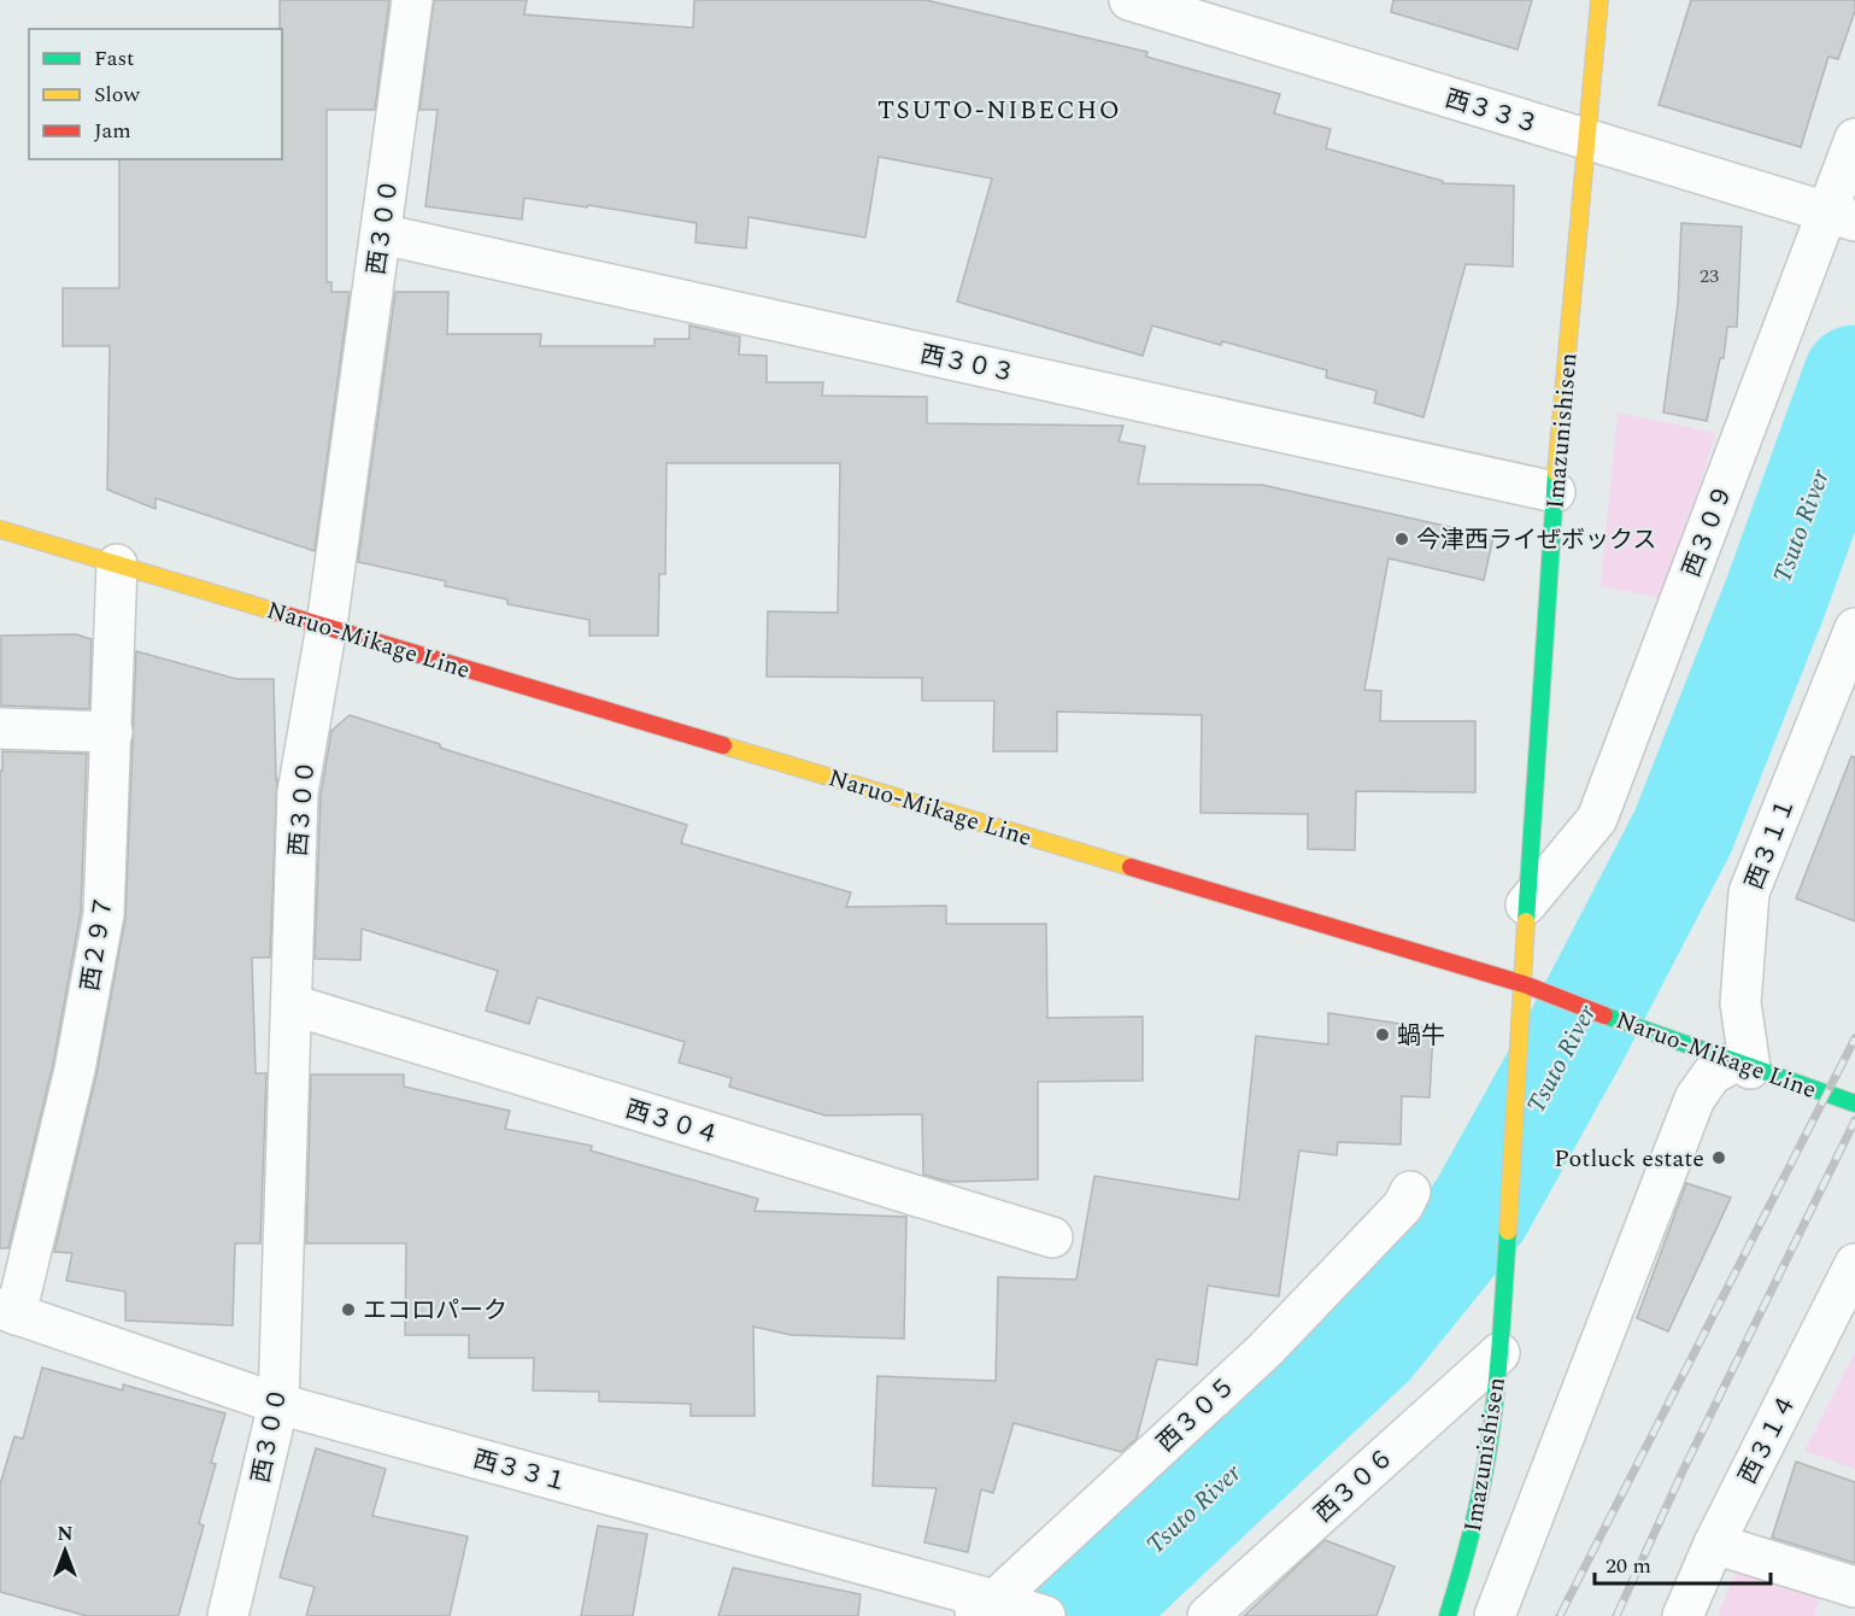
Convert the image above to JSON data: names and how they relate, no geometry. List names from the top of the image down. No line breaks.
{"streets":{"street":["西３３３","西３００","西３０３","Imazunishisen","西３０９","Naruo-Mikage Line","西３１１","西２９７","西３０４","西３０５","西３１４","西３３１","西３０６"]},"crossings":[["西３３３","Imazunishisen"],["西３３３","西３０９"],["西３００","西３０３"],["西３００","Naruo-Mikage Line"],["西３００","西３０４"],["西３００","西３３１"],["西３０３","Imazunishisen"],["Imazunishisen","西３０９"],["Imazunishisen","Naruo-Mikage Line"],["Imazunishisen","西３０６"],["Naruo-Mikage Line","西３１１"],["Naruo-Mikage Line","西２９７"],["西２９７","西３３１"],["西３０５","西３３１"]],"districts":["TSUTO-NIBECHO"],"water":["Tsuto River"],"places":["今津西ライぜボックス","蝸牛","Potluck estate","エコロパーク"],"house_numbers":["23"],"legend":["Fast","Slow","Jam"],"scale_bar":"20 m","north":"top"}
